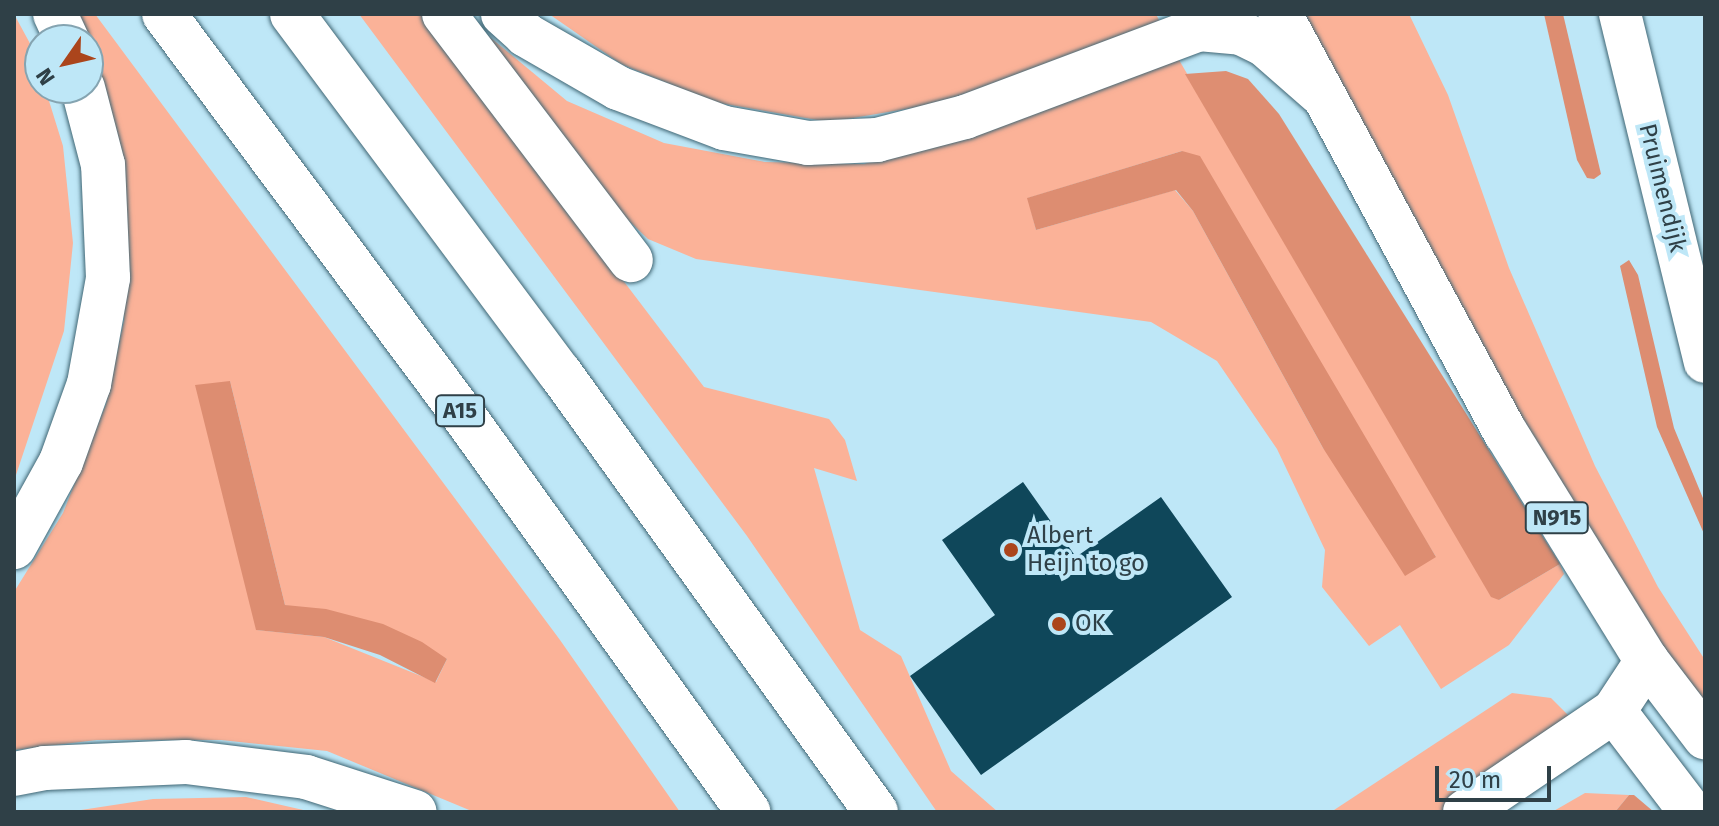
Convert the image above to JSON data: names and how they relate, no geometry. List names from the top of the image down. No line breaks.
{"streets":{"main road":["A15","N915"],"street":["Pruimendijk"]},"places":["Albert Heijn to go","OK"],"scale_bar":"20 m","north":"bottom left"}
